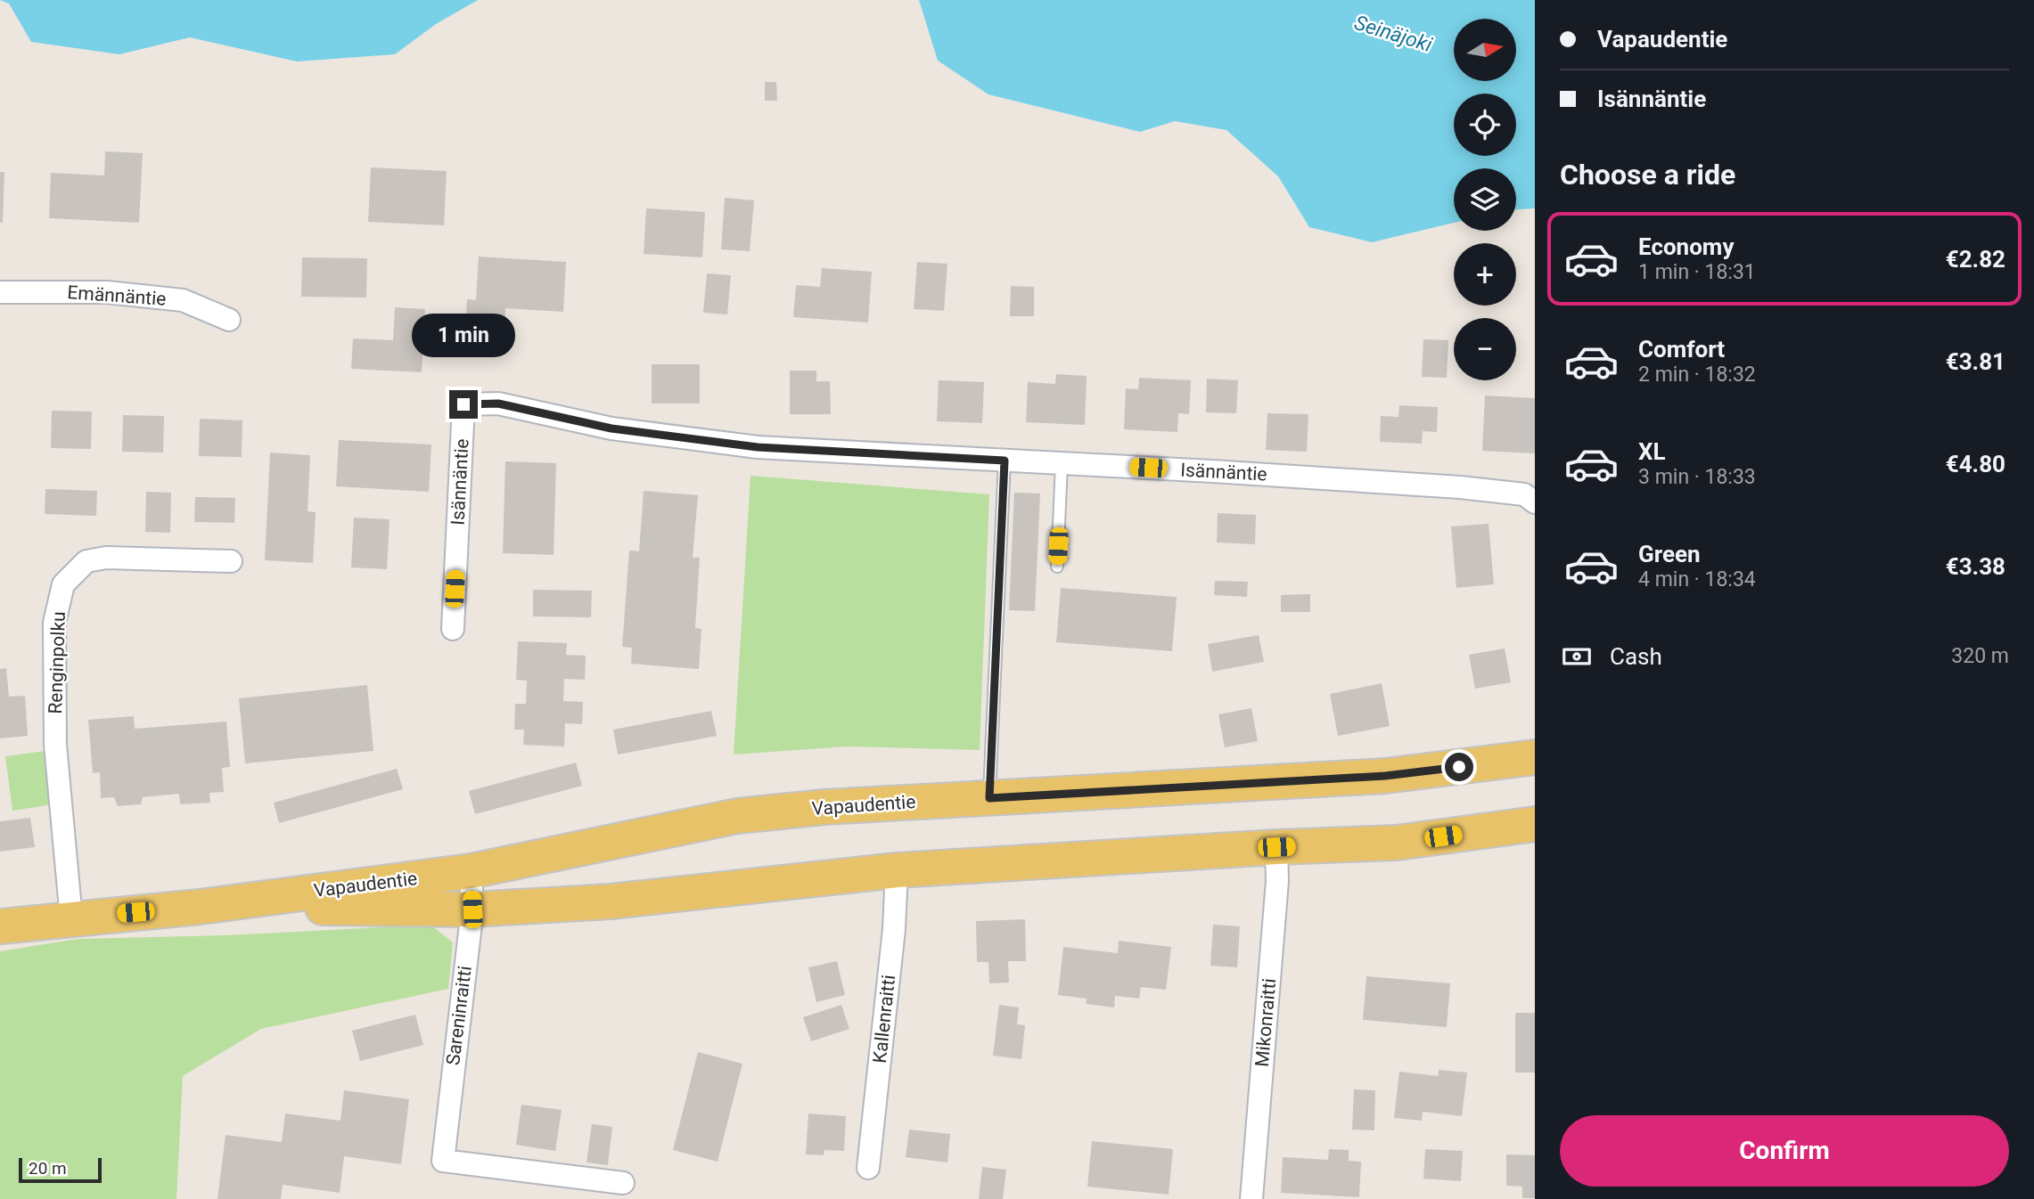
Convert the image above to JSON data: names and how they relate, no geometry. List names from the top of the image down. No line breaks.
{"streets":{"main road":["Vapaudentie"],"street":["Emännäntie","Isännäntie","Renginpolku","Sareninraitti","Kallenraitti","Mikonraitti"]},"crossings":[["Renginpolku","Vapaudentie"],["Vapaudentie","Sareninraitti"],["Vapaudentie","Kallenraitti"],["Vapaudentie","Mikonraitti"]],"water":["Seinäjoki"],"scale_bar":"20 m","north":"right","page":{"banner":["Vapaudentie","Isännäntie"],"map_buttons":["+","−"],"heading":"Choose a ride","list":[{"name":"Economy","note":"1 min · 18:31","value":"€2.82"},{"name":"Comfort","note":"2 min · 18:32","value":"€3.81"},{"name":"XL","note":"3 min · 18:33","value":"€4.80"},{"name":"Green","note":"4 min · 18:34","value":"€3.38"}],"bubble":"1 min","pay":["Cash","320 m"],"buttons":"Confirm","scale":"20 m"}}
